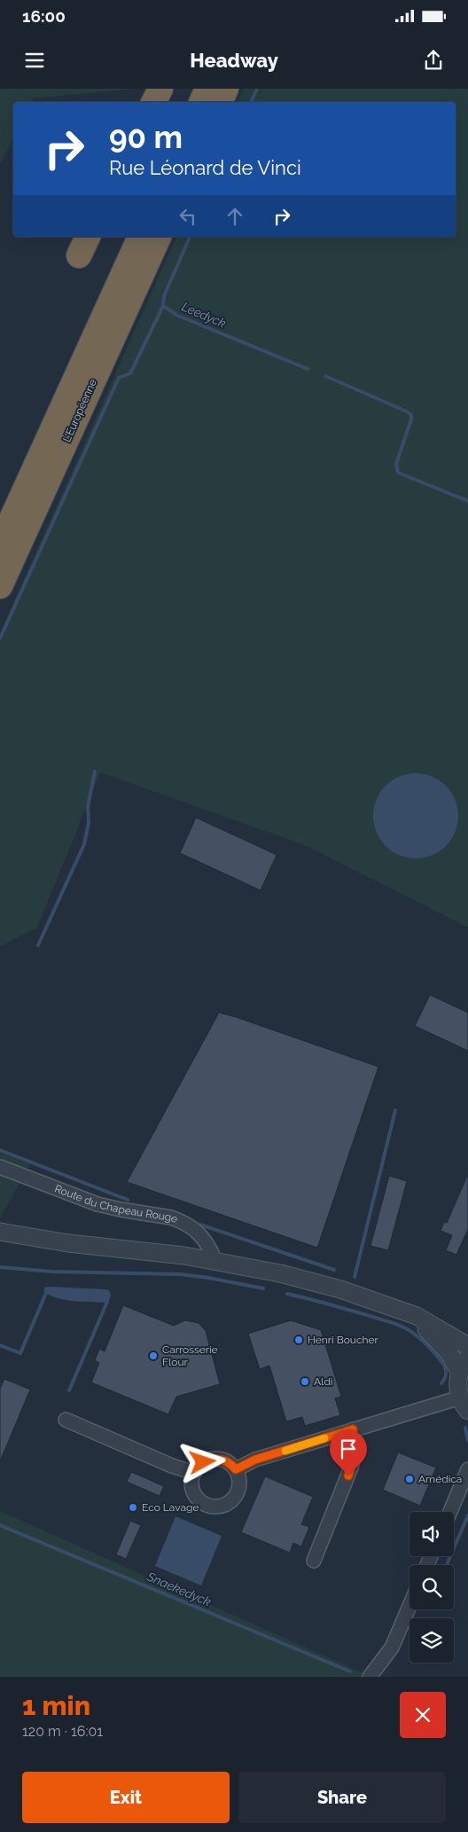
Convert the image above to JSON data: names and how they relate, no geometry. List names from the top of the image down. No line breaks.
{"streets":{"highway":["L'Européenne"],"street":["Route du Chapeau Rouge"]},"water":["Leedyck","Snaekedyck"],"places":["Henri Boucher","Carrosserie Flour","Aldi","Amédica","Eco Lavage"],"page":{"status":"16:00","header":"Headway","turn":["90 m","Rue Léonard de Vinci"],"heading":["1 min","120 m · 16:01"],"buttons":["Exit","Share"]}}
